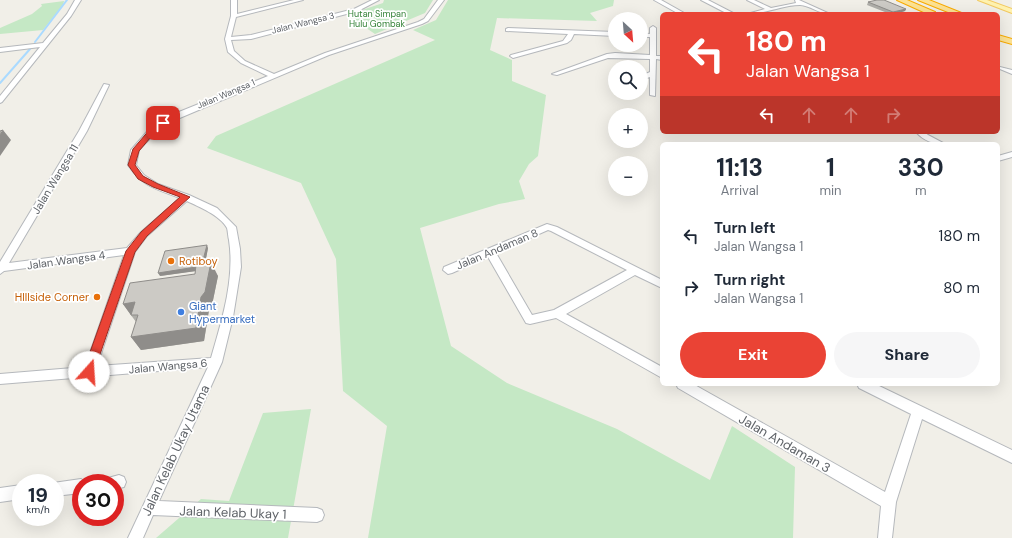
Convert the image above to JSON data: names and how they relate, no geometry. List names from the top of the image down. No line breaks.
{"streets":{"street":["Jalan Wangsa 3","Jalan Wangsa 1","Jalan Wangsa 11","Jalan Andaman 8","Jalan Wangsa 4","Jalan Wangsa 6","Jalan Andaman 3","Jalan Kelab Ukay Utama","Jalan Kelab Ukay 1"]},"crossings":[["Jalan Wangsa 1","Jalan Wangsa 6"],["Jalan Wangsa 1","Jalan Kelab Ukay Utama"],["Jalan Wangsa 11","Jalan Wangsa 4"],["Jalan Wangsa 6","Jalan Kelab Ukay Utama"],["Jalan Kelab Ukay Utama","Jalan Kelab Ukay 1"]],"parks":["Hutan Simpan Hulu Gombak"],"places":["Rotiboy","HIllside Corner","Giant Hypermarket"],"north":"bottom right","page":{"map_buttons":["+","−"],"turn":["180 m","Jalan Wangsa 1"],"eta":["11:13","Arrival","1","min","330","m"],"list":[{"name":"Turn left","note":"Jalan Wangsa 1","value":"180 m"},{"name":"Turn right","note":"Jalan Wangsa 1","value":"80 m"}],"buttons":["Exit","Share"],"speed":"19 km/h","limit":"30"}}
